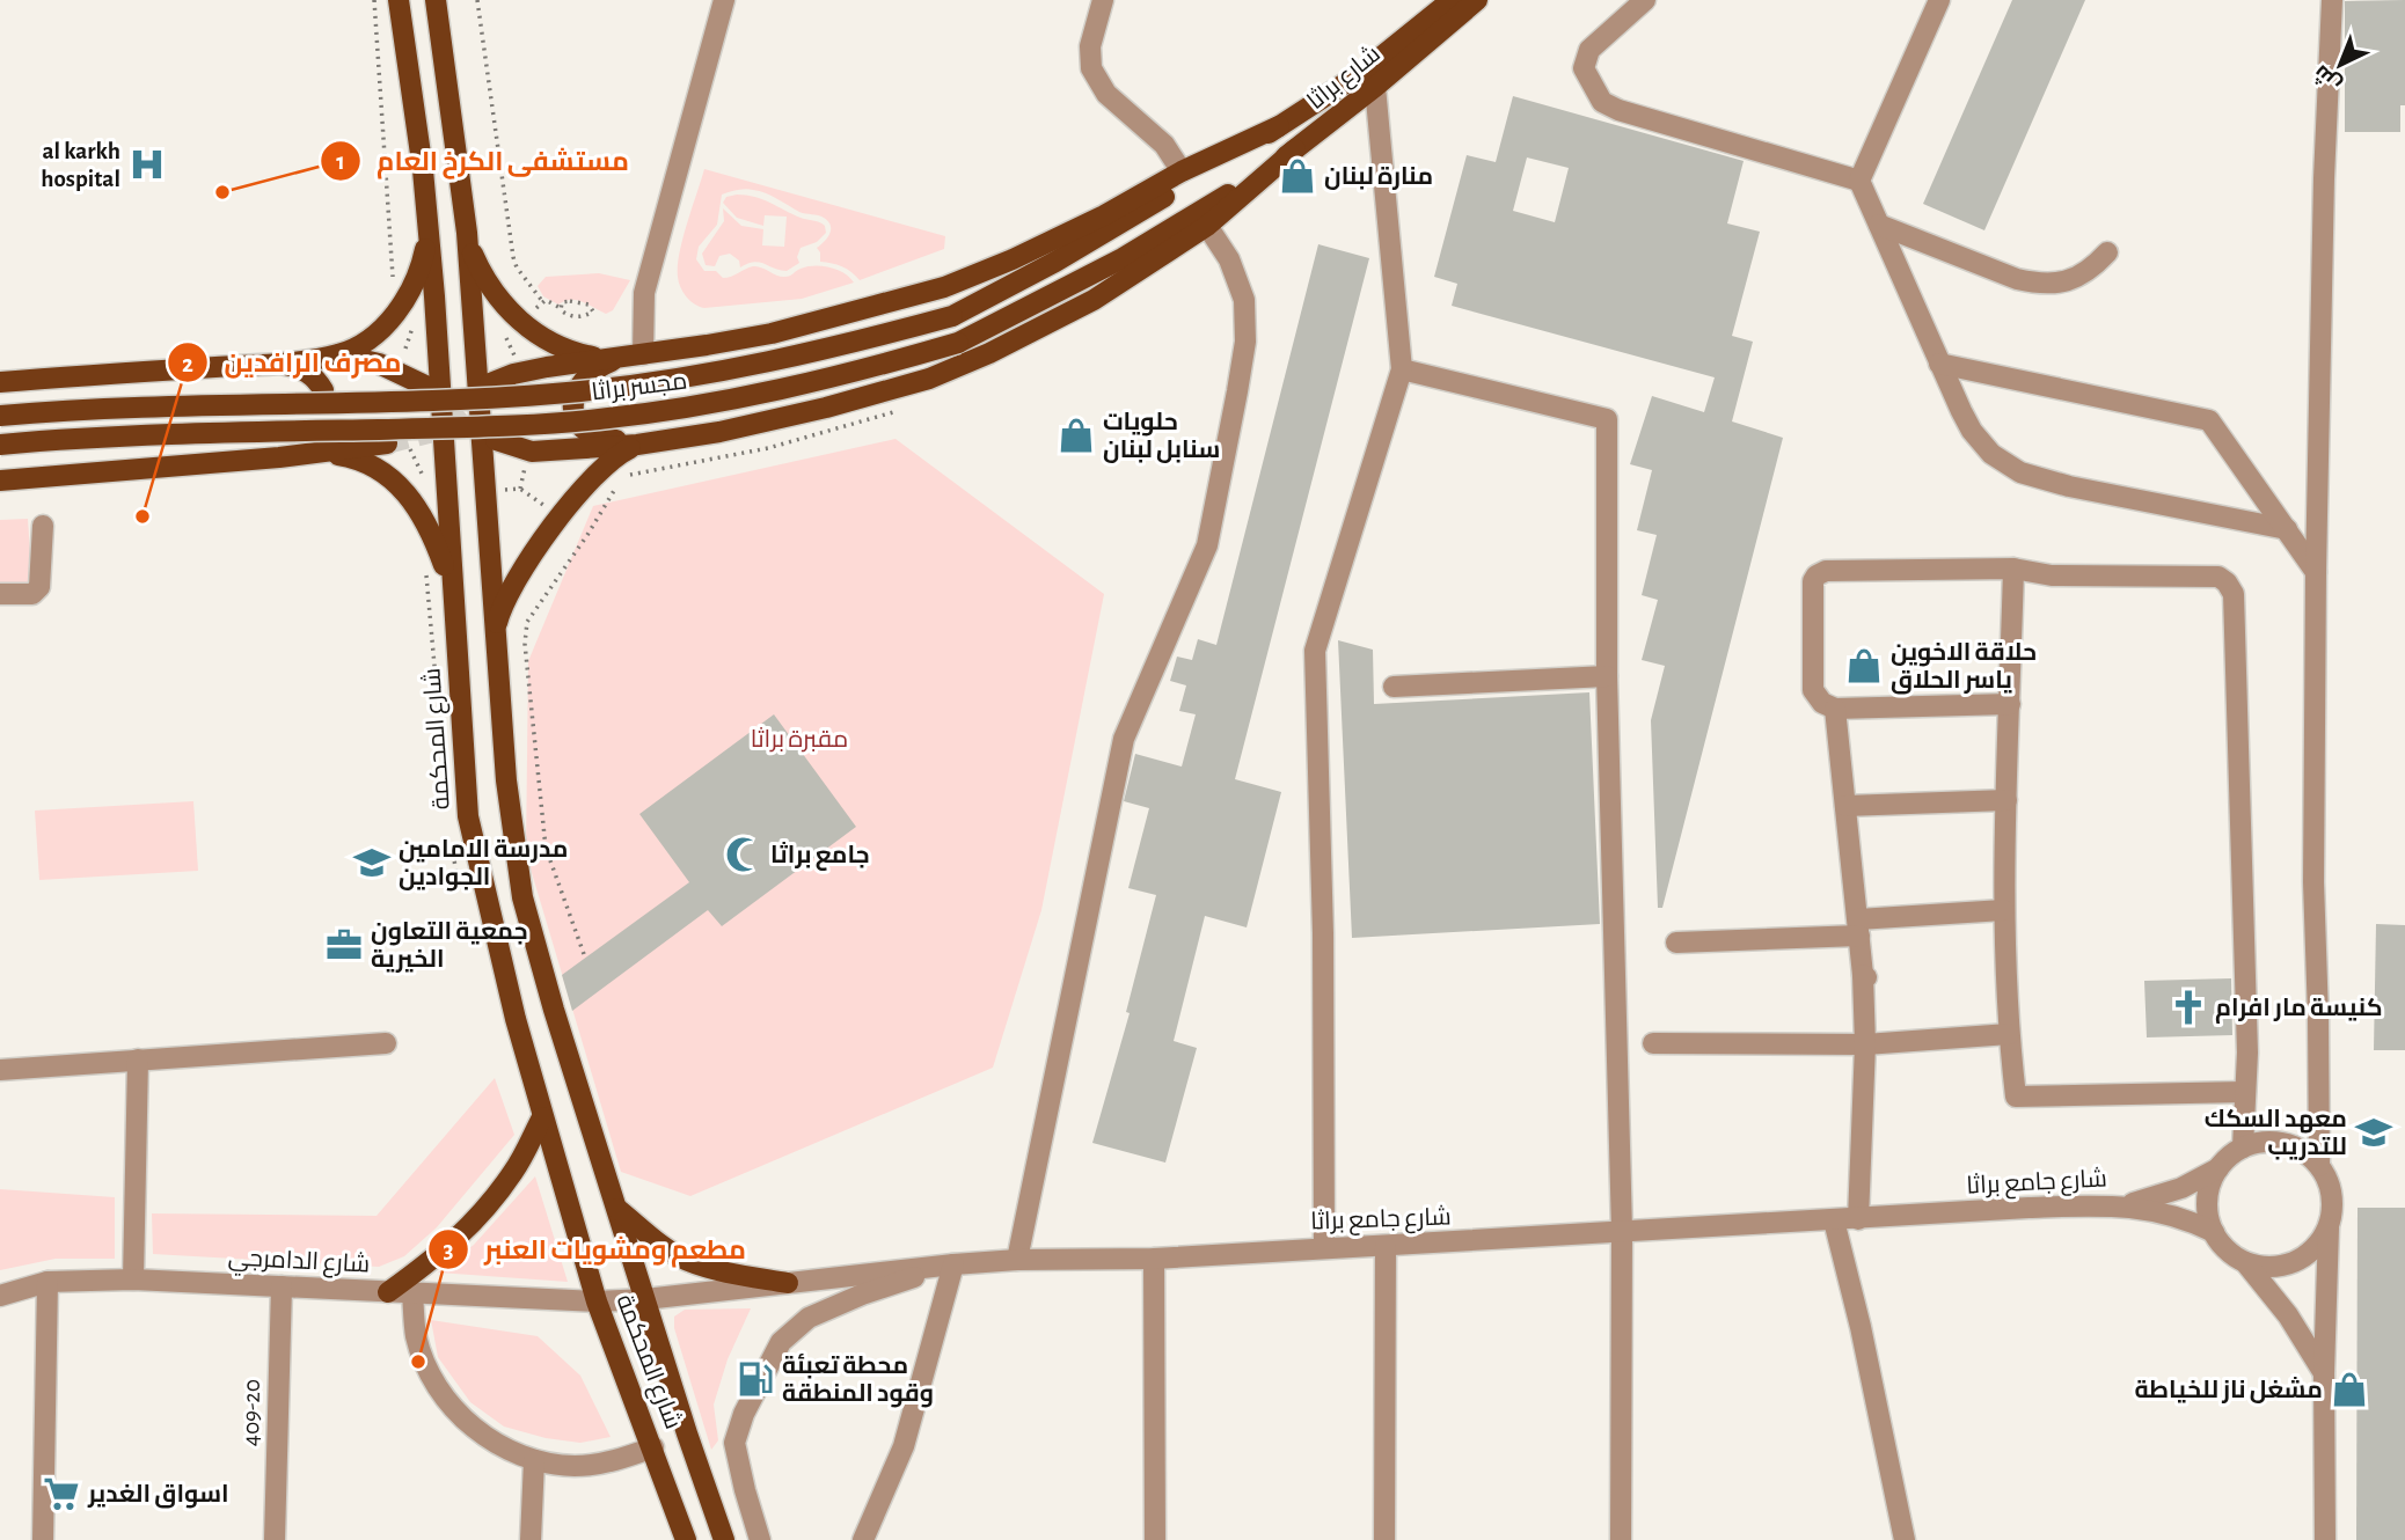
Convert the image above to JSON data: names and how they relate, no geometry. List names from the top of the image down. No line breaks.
{"streets":{"main road":["شارع براثا","مجسر براثا","شارع المحكمة"],"street":["شارع جامع براثا","شارع الدامرجي","409-20"]},"crossings":[["شارع براثا","مجسر براثا"],["شارع المحكمة","شارع جامع براثا"],["شارع المحكمة","شارع الدامرجي"],["شارع جامع براثا","شارع الدامرجي"],["شارع الدامرجي","409-20"]],"parks":["مقبرة براثا"],"places":{"hospital":["al karkh hospital"],"shop":["منارة لبنان","حلويات سنابل لبنان","حلاقة الاخوين ياسر الحلاق","مشغل ناز للخياطة"],"other":["مستشفى الكرخ العام","مصرف الرافدين","مطعم ومشويات العنبر"],"mosque":["جامع براثا"],"school or university":["مدرسة الامامين الجوادين","معهد السكك للتدريب"],"office":["جمعية التعاون الخيرية"],"church":["كنيسة مار افرام"],"fuel station":["محطة تعبئة وقود المنطقة"],"supermarket":["اسواق الغدير"]},"north":"bottom left"}
